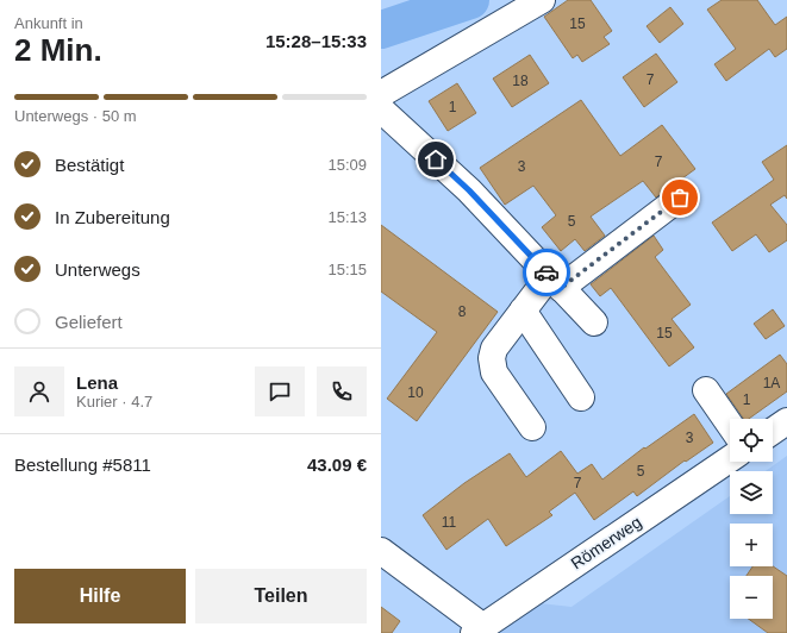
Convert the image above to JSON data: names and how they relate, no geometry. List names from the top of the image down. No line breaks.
{"streets":{"street":["Römerweg"]},"house_numbers":["15","7","18","1","7","3","5","8","15","1A","10","1","3","5","7","11"],"page":{"heading":["2 Min.","Ankunft in","15:28–15:33"],"panel":["Lena","Kurier · 4.7","Bestellung #5811","43.09 €"],"bar":"Unterwegs · 50 m","list":[["Bestätigt","15:09"],["In Zubereitung","15:13"],["Unterwegs","15:15"],"Geliefert"],"map_buttons":["+","−"],"buttons":["Hilfe","Teilen"]}}
